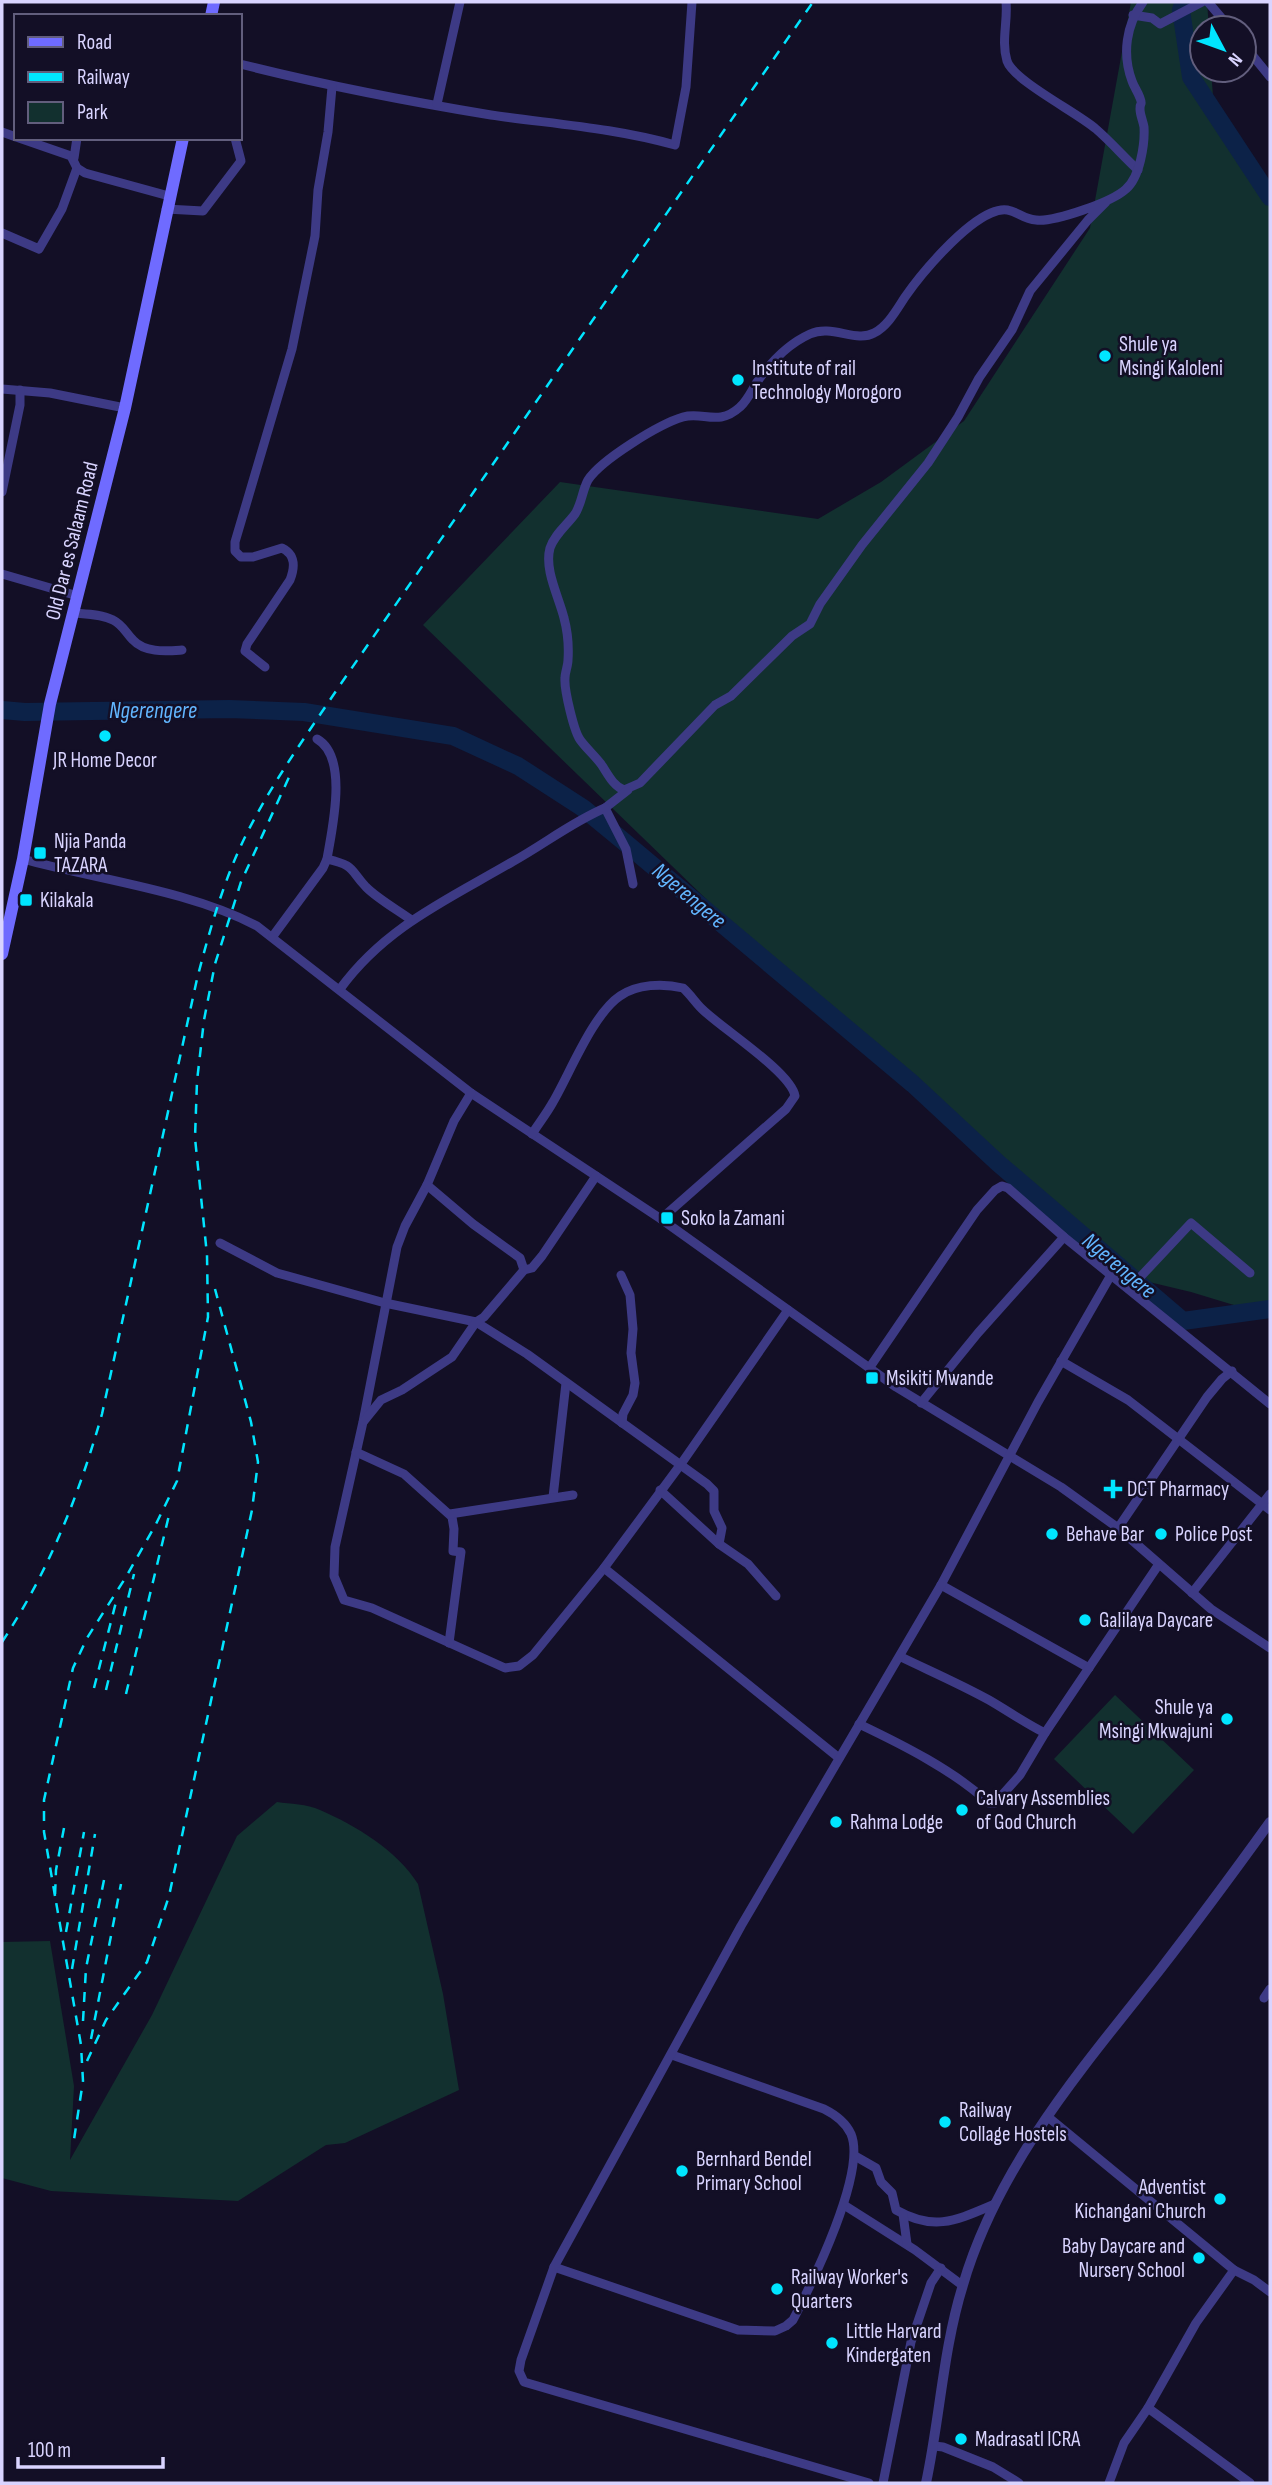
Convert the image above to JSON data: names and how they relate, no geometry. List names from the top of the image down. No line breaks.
{"streets":{"main road":["Old Dar es Salaam Road"]},"water":["Ngerengere"],"places":{"other":["Shule ya Msingi Kaloleni","Institute of rail Technology Morogoro","JR Home Decor","Behave Bar","Police Post","Galilaya Daycare","Shule ya Msingi Mkwajuni","Calvary Assemblies of God Church","Rahma Lodge","Railway Collage Hostels","Bernhard Bendel Primary School","Adventist Kichangani Church","Baby Daycare and Nursery School","Railway Worker's Quarters","Little Harvard Kindergaten","Madrasatl ICRA"],"transit":["Njia Panda TAZARA","Kilakala","Soko la Zamani","Msikiti Mwande"],"health":["DCT Pharmacy"]},"legend":["Road","Railway","Park"],"scale_bar":"100 m","north":"bottom right"}
